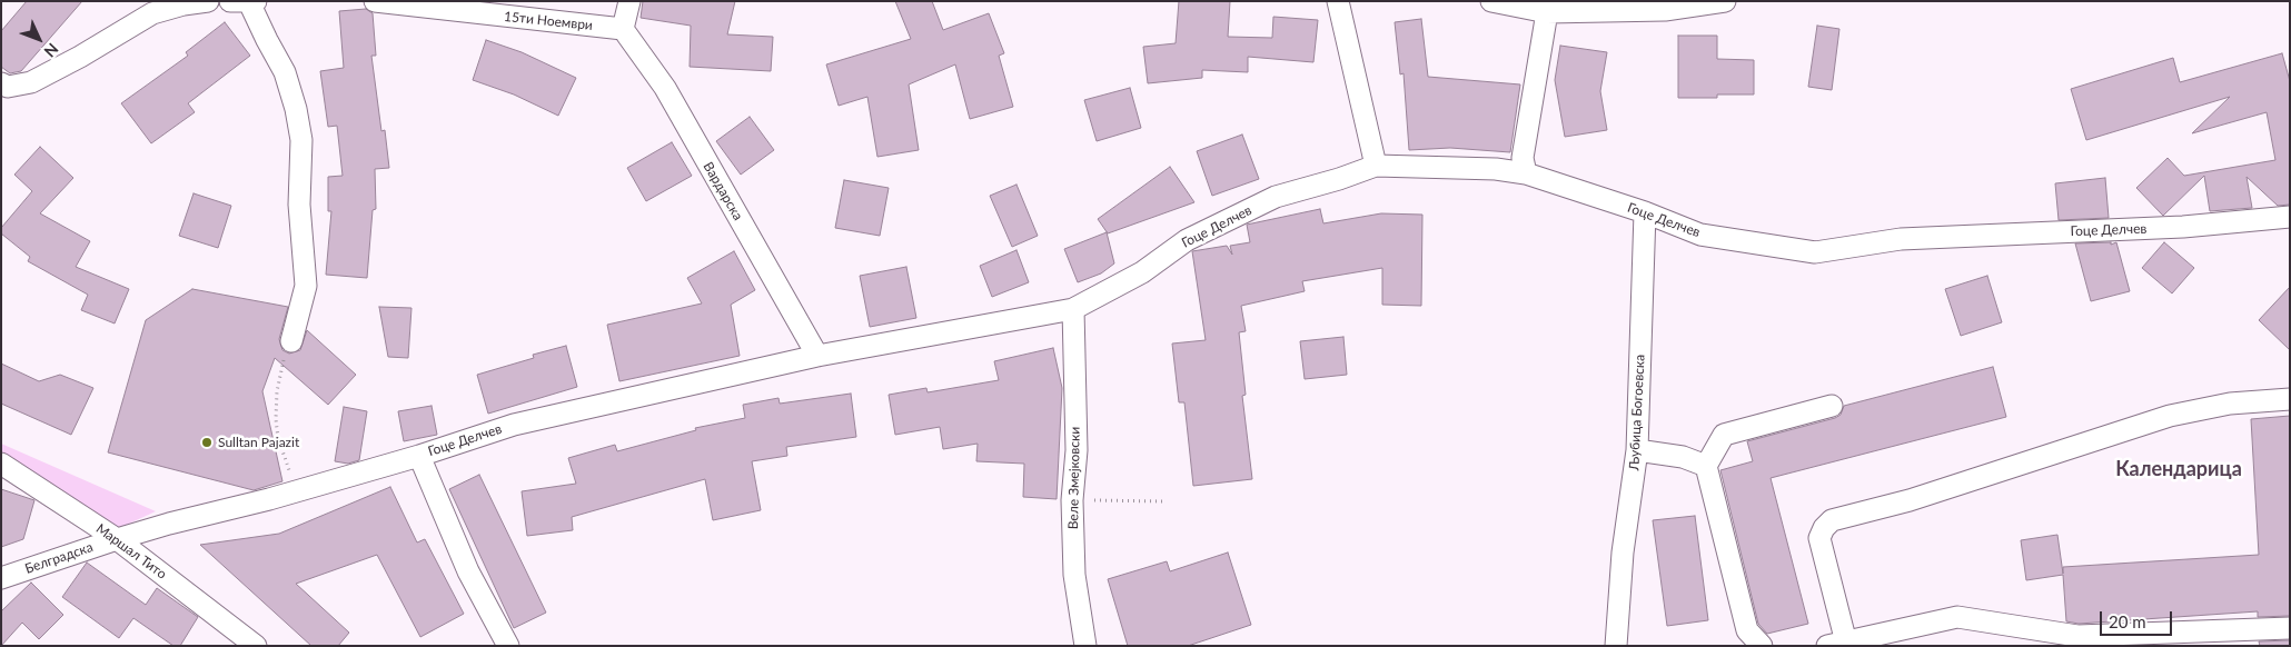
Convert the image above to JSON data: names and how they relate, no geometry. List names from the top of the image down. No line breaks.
{"streets":{"street":["15ти Ноември","Вардарска","Гоце Делчев","Љубица Богоевска","Веле Змејковски","Маршал Тито","Белградска"]},"crossings":[["15ти Ноември","Вардарска"],["Вардарска","Гоце Делчев"],["Гоце Делчев","Љубица Богоевска"],["Гоце Делчев","Веле Змејковски"],["Гоце Делчев","Маршал Тито"],["Гоце Делчев","Белградска"],["Маршал Тито","Белградска"]],"districts":["Календарица"],"places":["Sulltan Pajazit"],"scale_bar":"20 m","north":"bottom right"}
